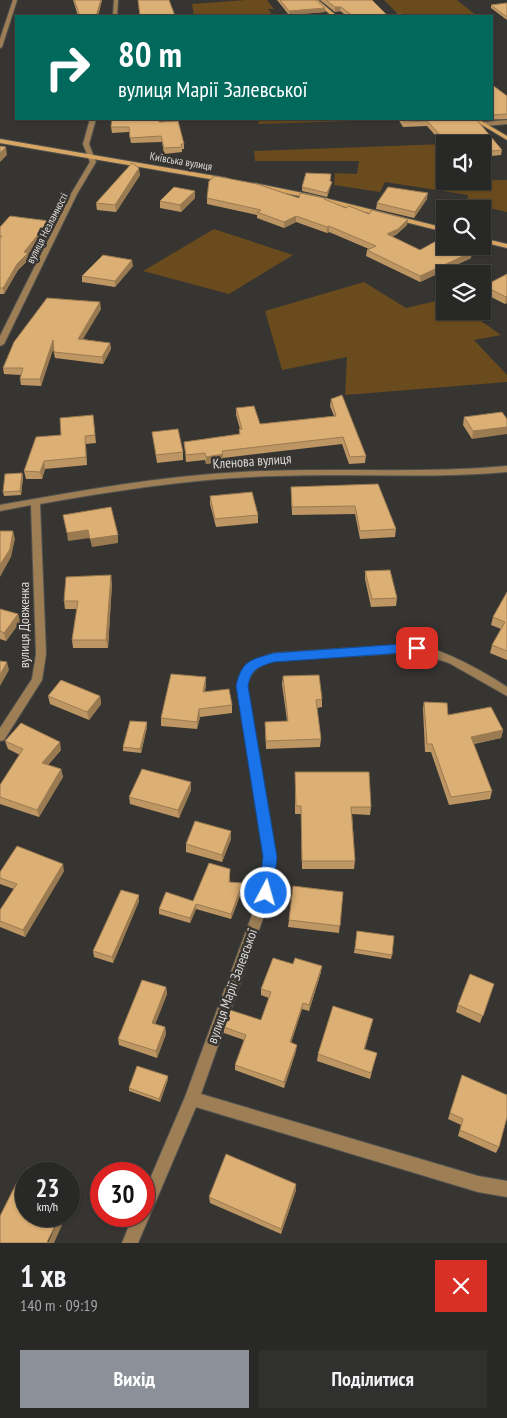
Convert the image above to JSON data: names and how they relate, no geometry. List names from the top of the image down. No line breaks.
{"streets":{"main road":["Київська вулиця"],"street":["вулиця Незламності","Кленова вулиця","вулиця Довженка","вулиця Марії Залевської"]},"crossings":[["Київська вулиця","вулиця Незламності"],["Кленова вулиця","вулиця Довженка"]],"page":{"turn":["80 m","вулиця Марії Залевської"],"speed":"23 km/h","limit":"30","heading":["1 хв","140 m · 09:19"],"buttons":["Вихід","Поділитися"]}}
